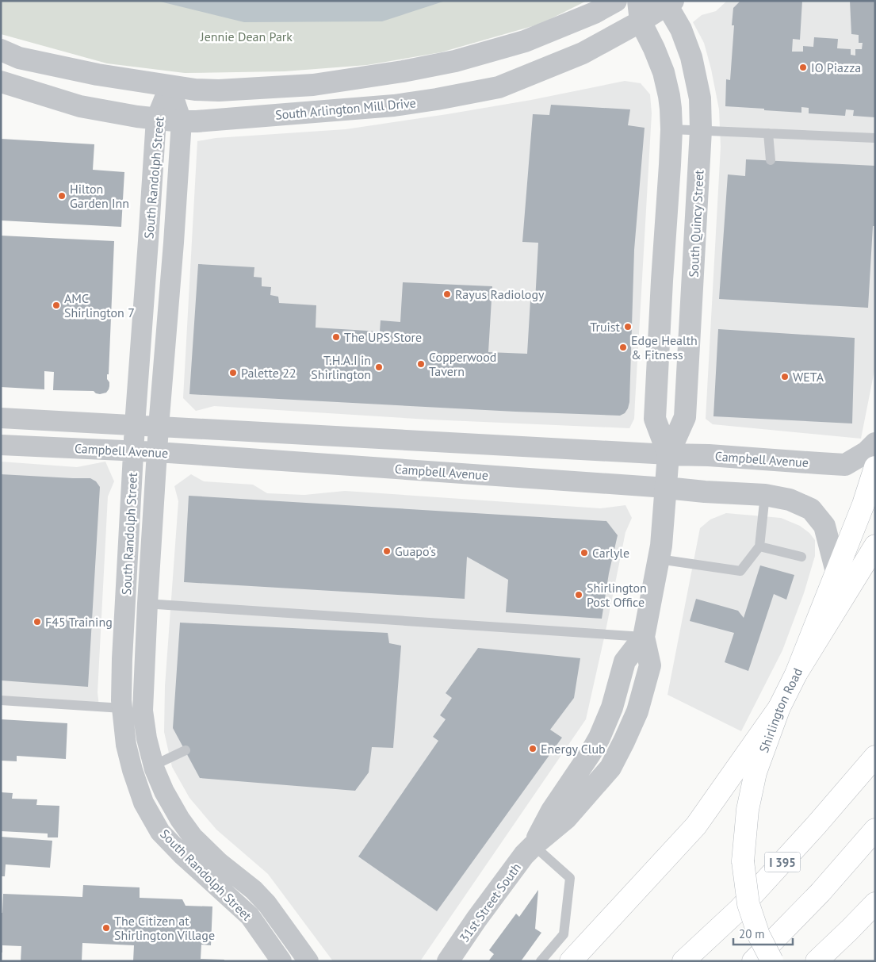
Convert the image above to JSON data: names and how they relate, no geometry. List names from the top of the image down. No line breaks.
{"streets":{"main road":["Shirlington Road","I 395"],"street":["South Arlington Mill Drive","South Randolph Street","South Quincy Street","Campbell Avenue","31st Street South"]},"crossings":[["South Arlington Mill Drive","South Randolph Street"],["South Arlington Mill Drive","South Quincy Street"],["South Randolph Street","Campbell Avenue"],["South Quincy Street","Campbell Avenue"],["South Quincy Street","31st Street South"],["Campbell Avenue","Shirlington Road"]],"parks":["Jennie Dean Park"],"places":["IO Piazza","Hilton Garden Inn","Rayus Radiology","AMC Shirlington 7","Truist","The UPS Store","Edge Health & Fitness","Copperwood Tavern","T.H.A.I in Shirlington","Palette 22","WETA","Guapo's","Carlyle","Shirlington Post Office","F45 Training","Energy Club","The Citizen at Shirlington Village"],"scale_bar":"20 m"}
